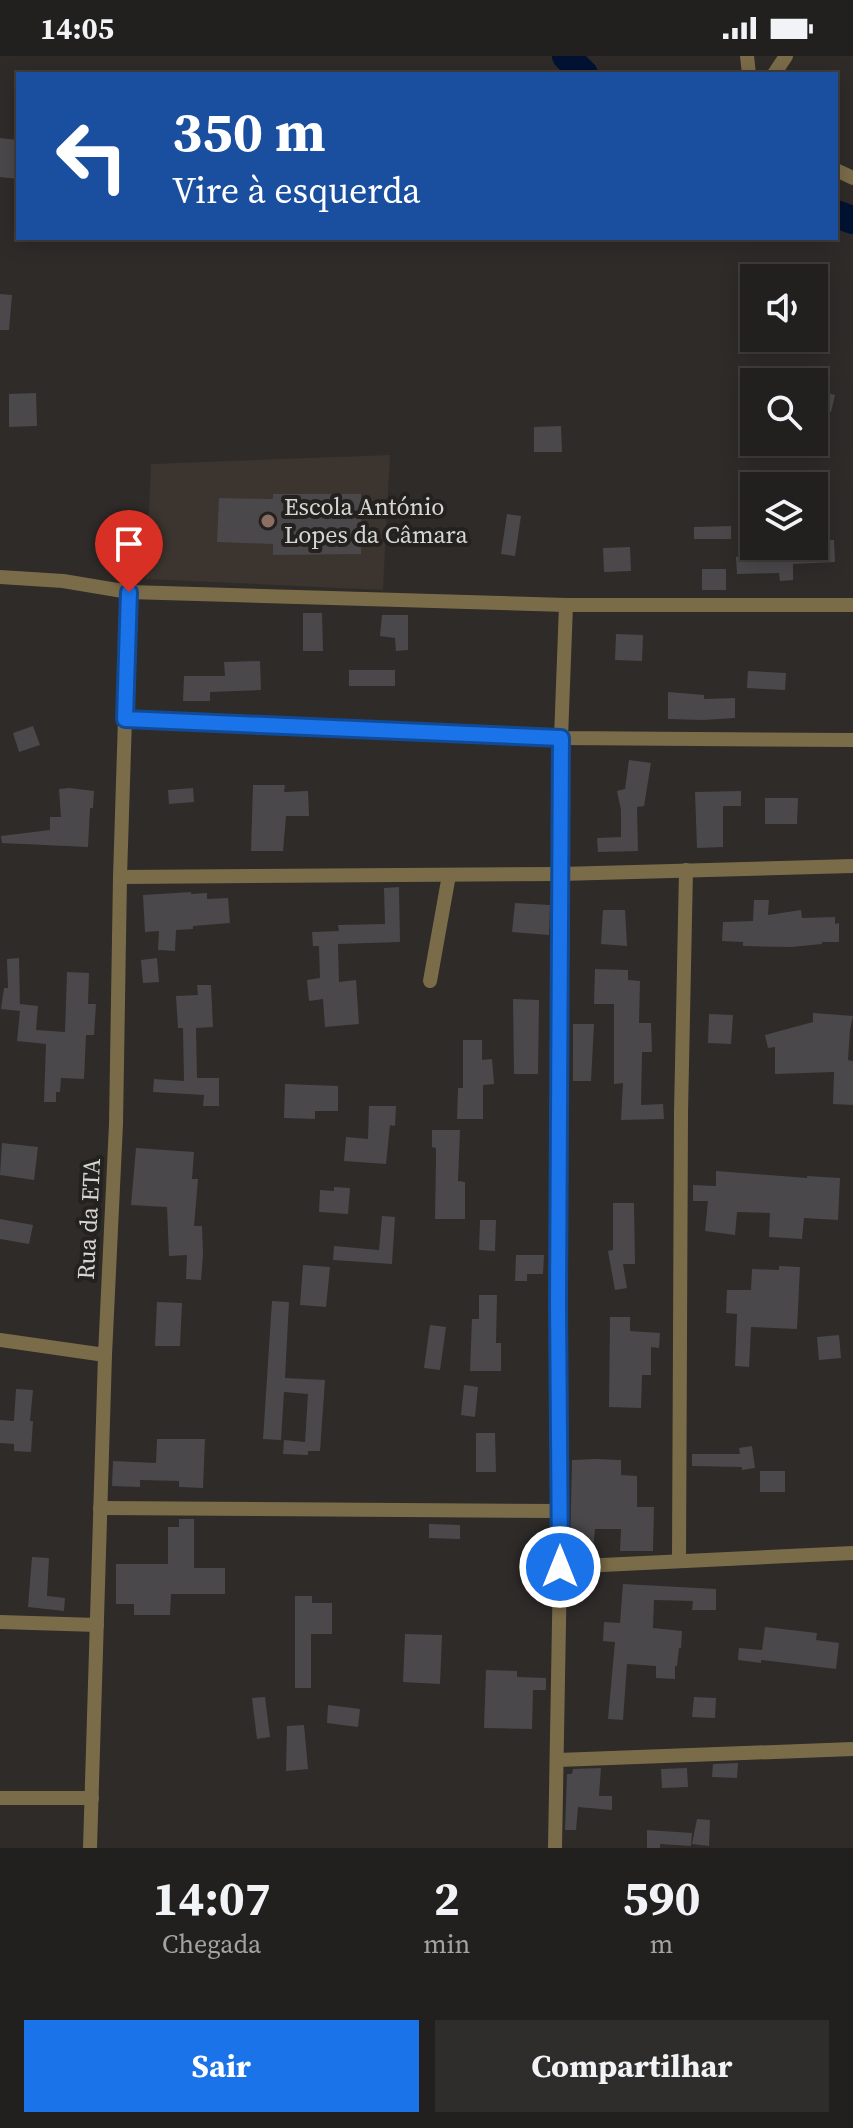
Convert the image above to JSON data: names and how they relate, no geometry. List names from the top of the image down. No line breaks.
{"streets":{"street":["Rua da ETA"]},"places":["Escola António Lopes da Câmara"],"page":{"status":"14:05","turn":["350 m","Vire à esquerda"],"eta":["14:07","Chegada","2","min","590","m"],"buttons":["Sair","Compartilhar"]}}
